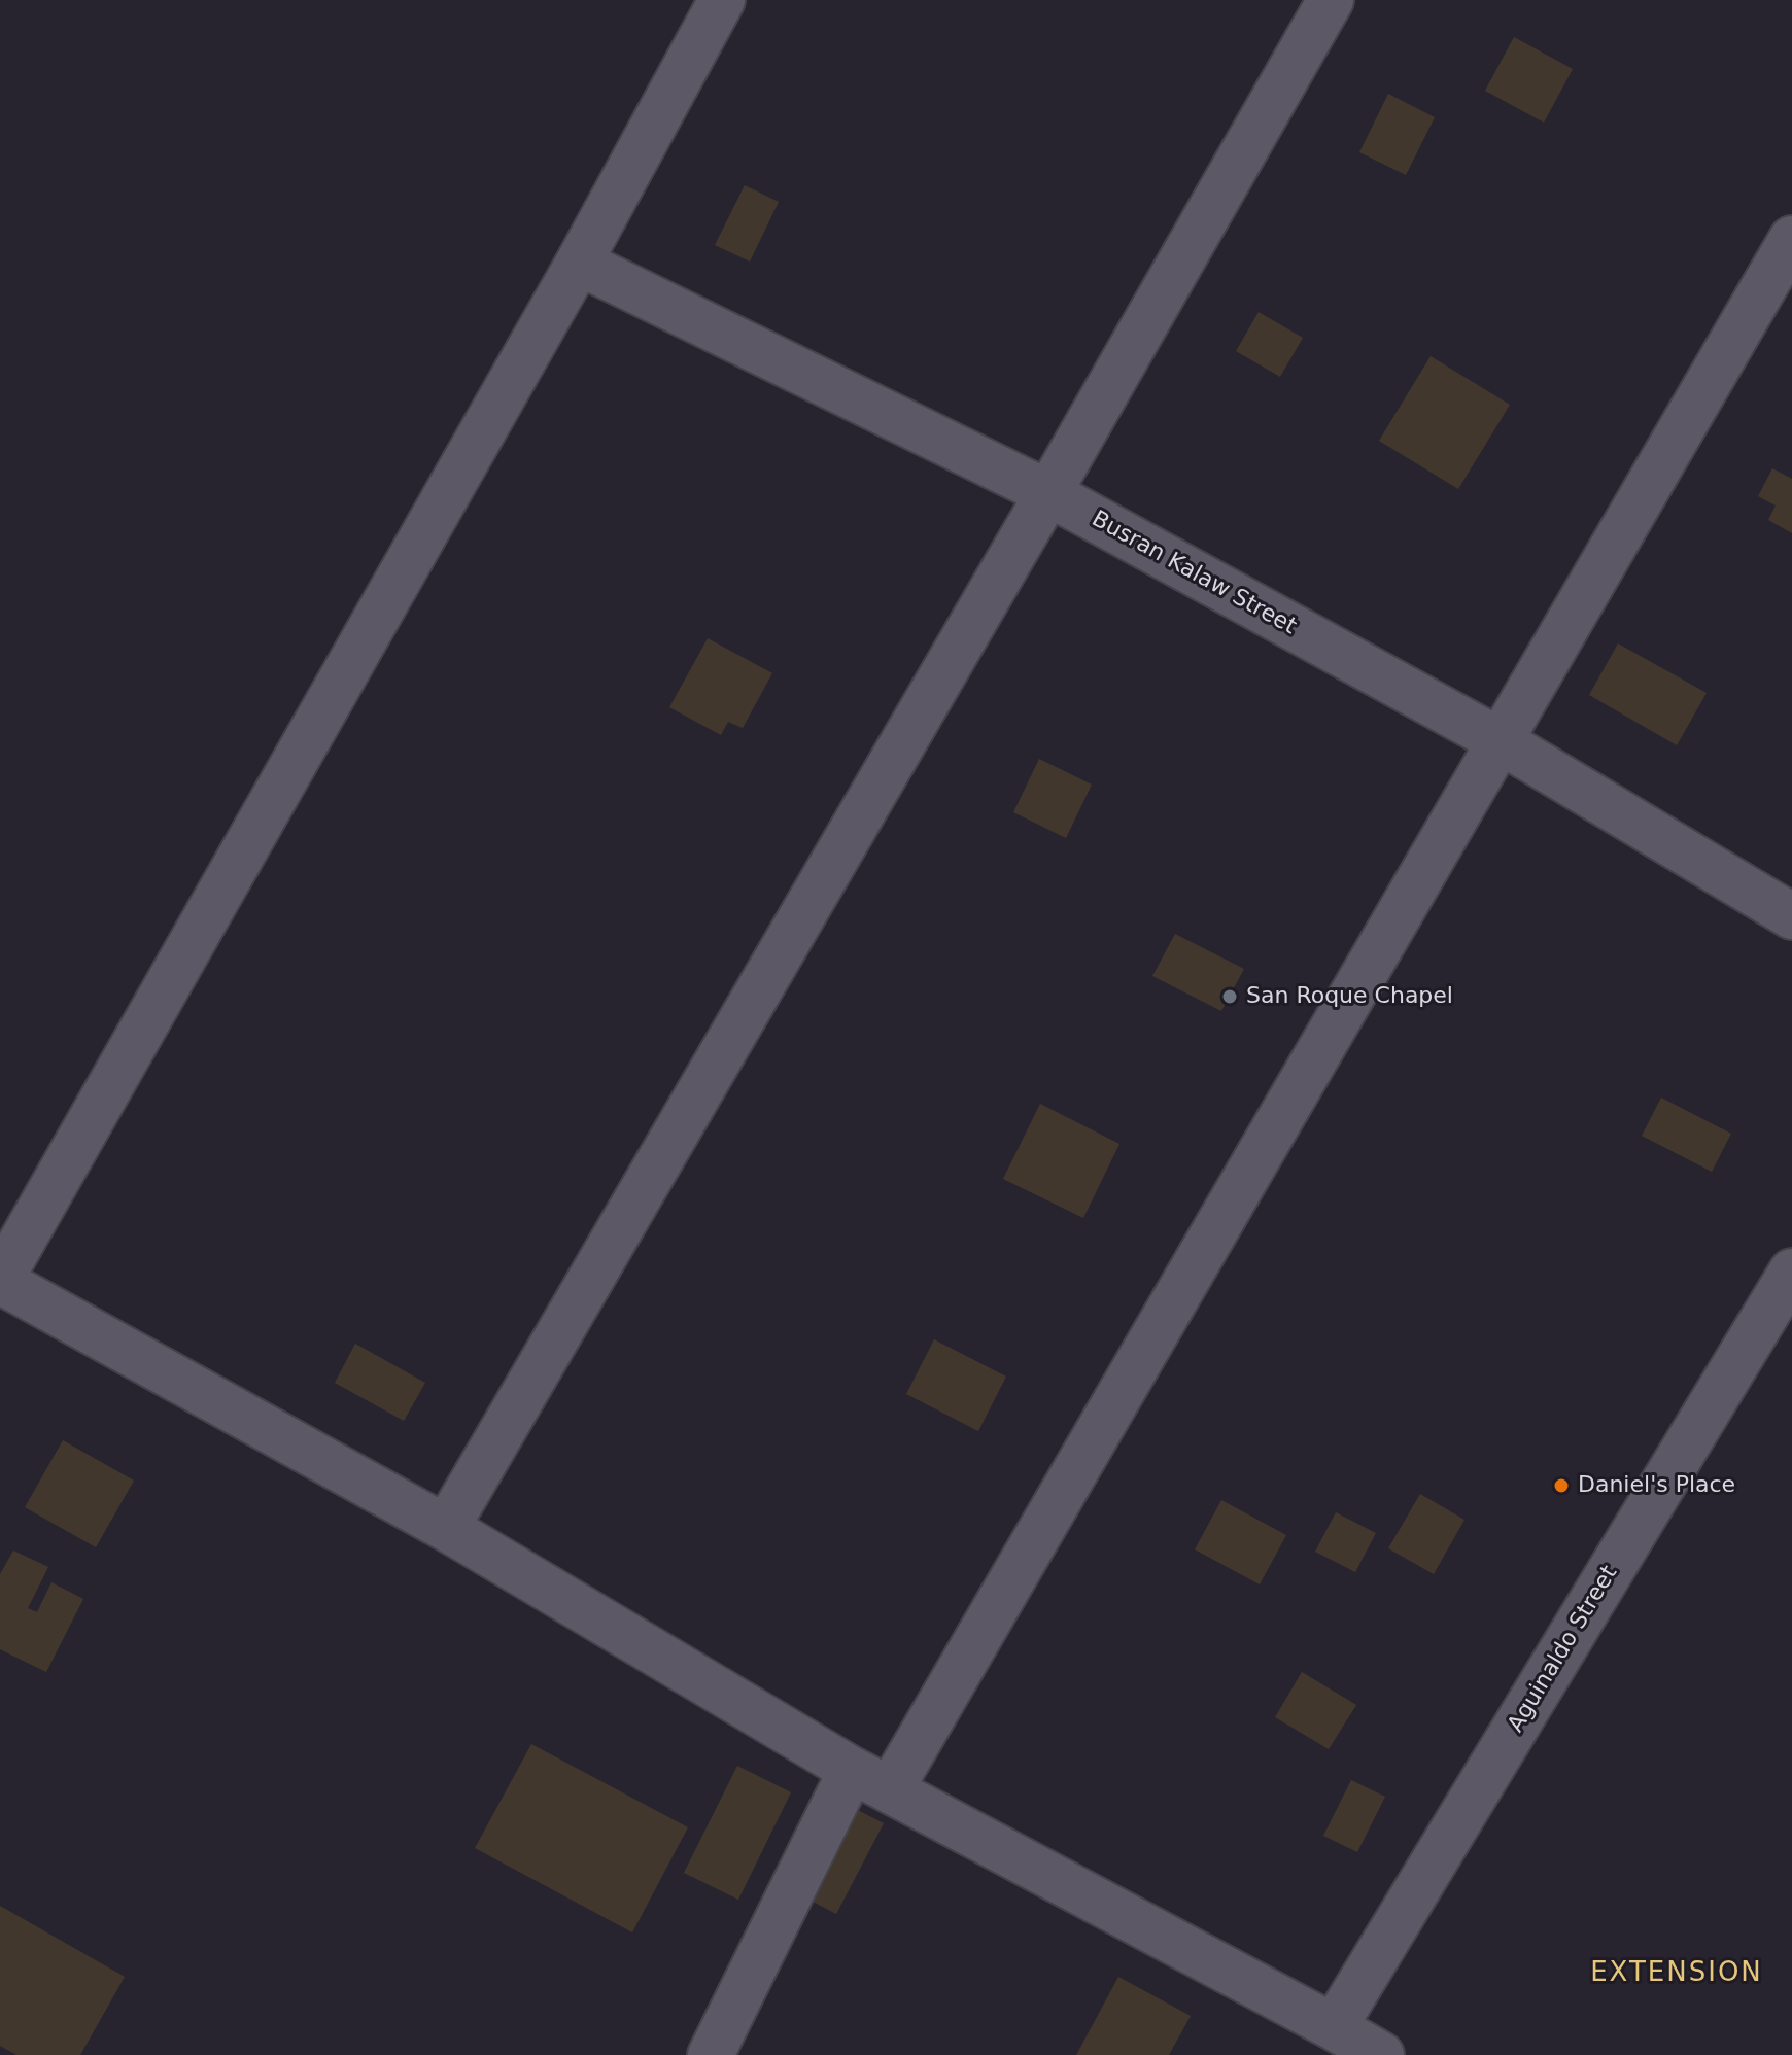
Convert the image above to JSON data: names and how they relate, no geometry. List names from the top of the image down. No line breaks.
{"streets":{"street":["Busran Kalaw Street","Aguinaldo Street"]},"districts":["EXTENSION"],"places":["San Roque Chapel","Daniel's Place"]}
